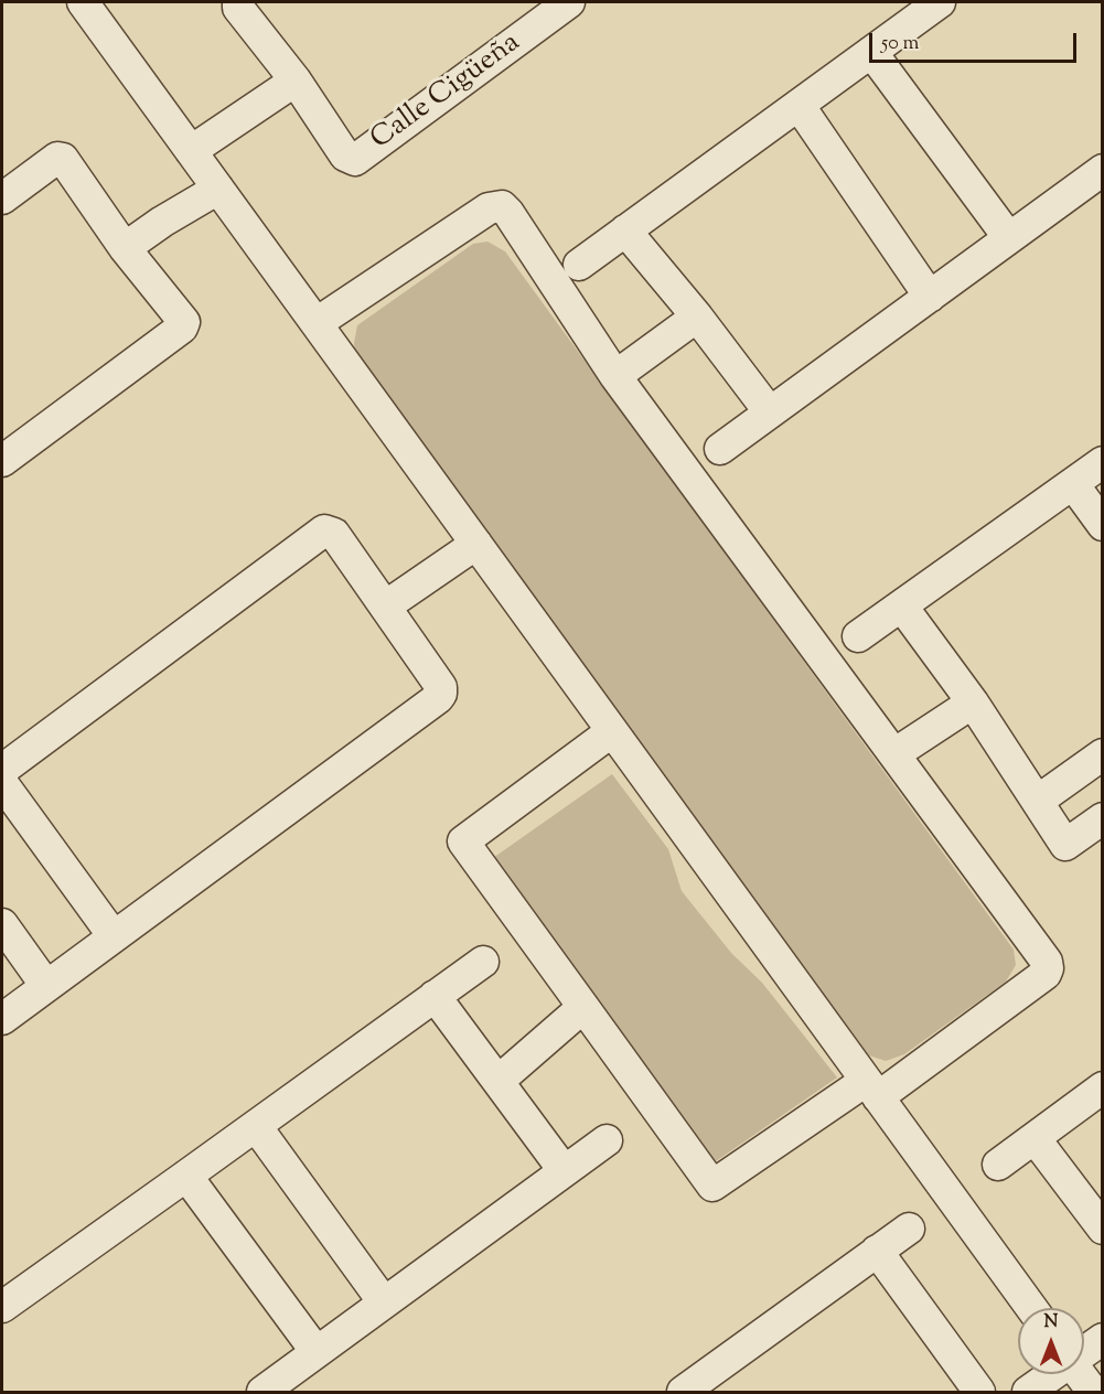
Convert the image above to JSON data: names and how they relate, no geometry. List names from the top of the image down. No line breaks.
{"streets":{"street":["Calle Cigüeña"]},"scale_bar":"50 m","north":"top"}
